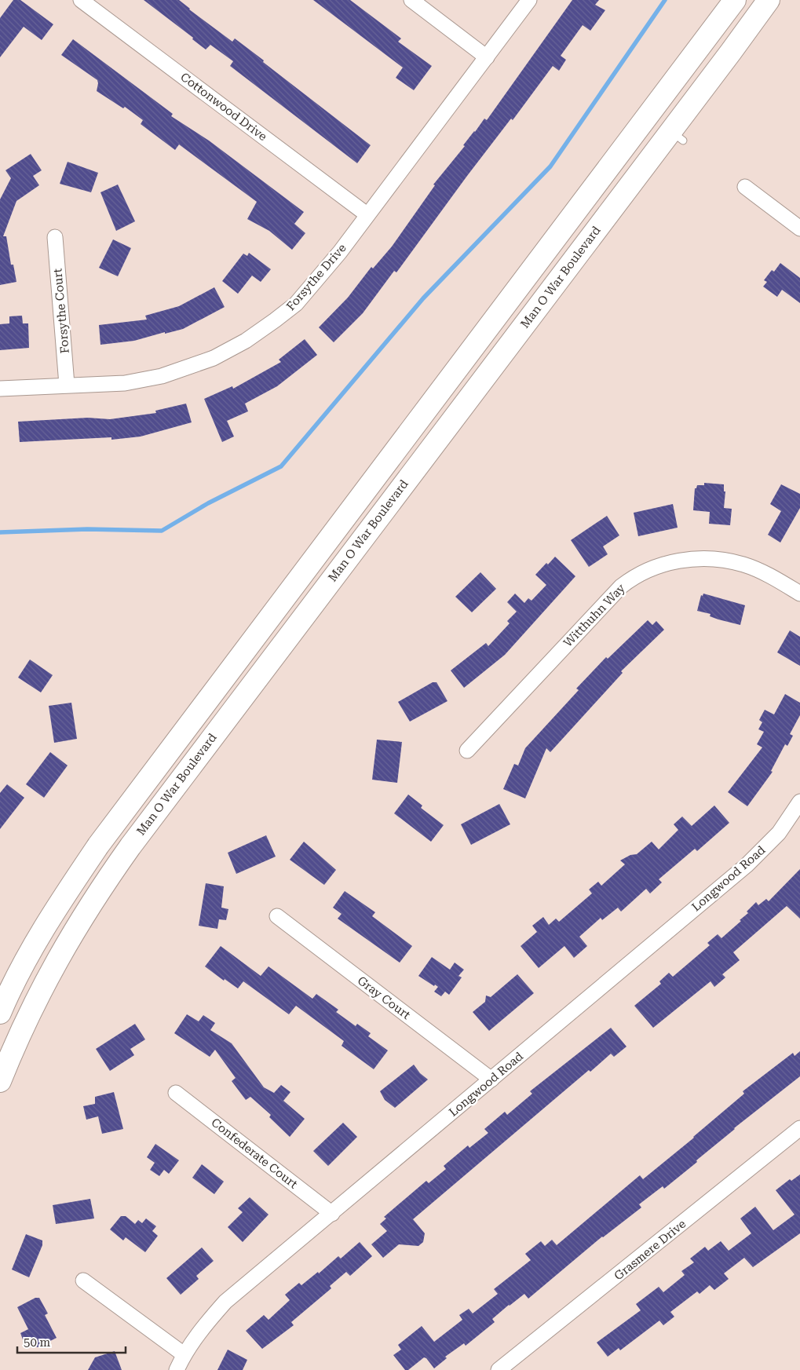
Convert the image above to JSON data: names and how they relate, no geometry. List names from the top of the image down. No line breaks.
{"streets":{"main road":["Man O War Boulevard"],"street":["Cottonwood Drive","Forsythe Drive","Forsythe Court","Witthuhn Way","Longwood Road","Gray Court","Confederate Court","Grasmere Drive"]},"crossings":[["Cottonwood Drive","Forsythe Drive"],["Forsythe Drive","Forsythe Court"],["Longwood Road","Gray Court"],["Longwood Road","Confederate Court"]],"scale_bar":"50 m"}
